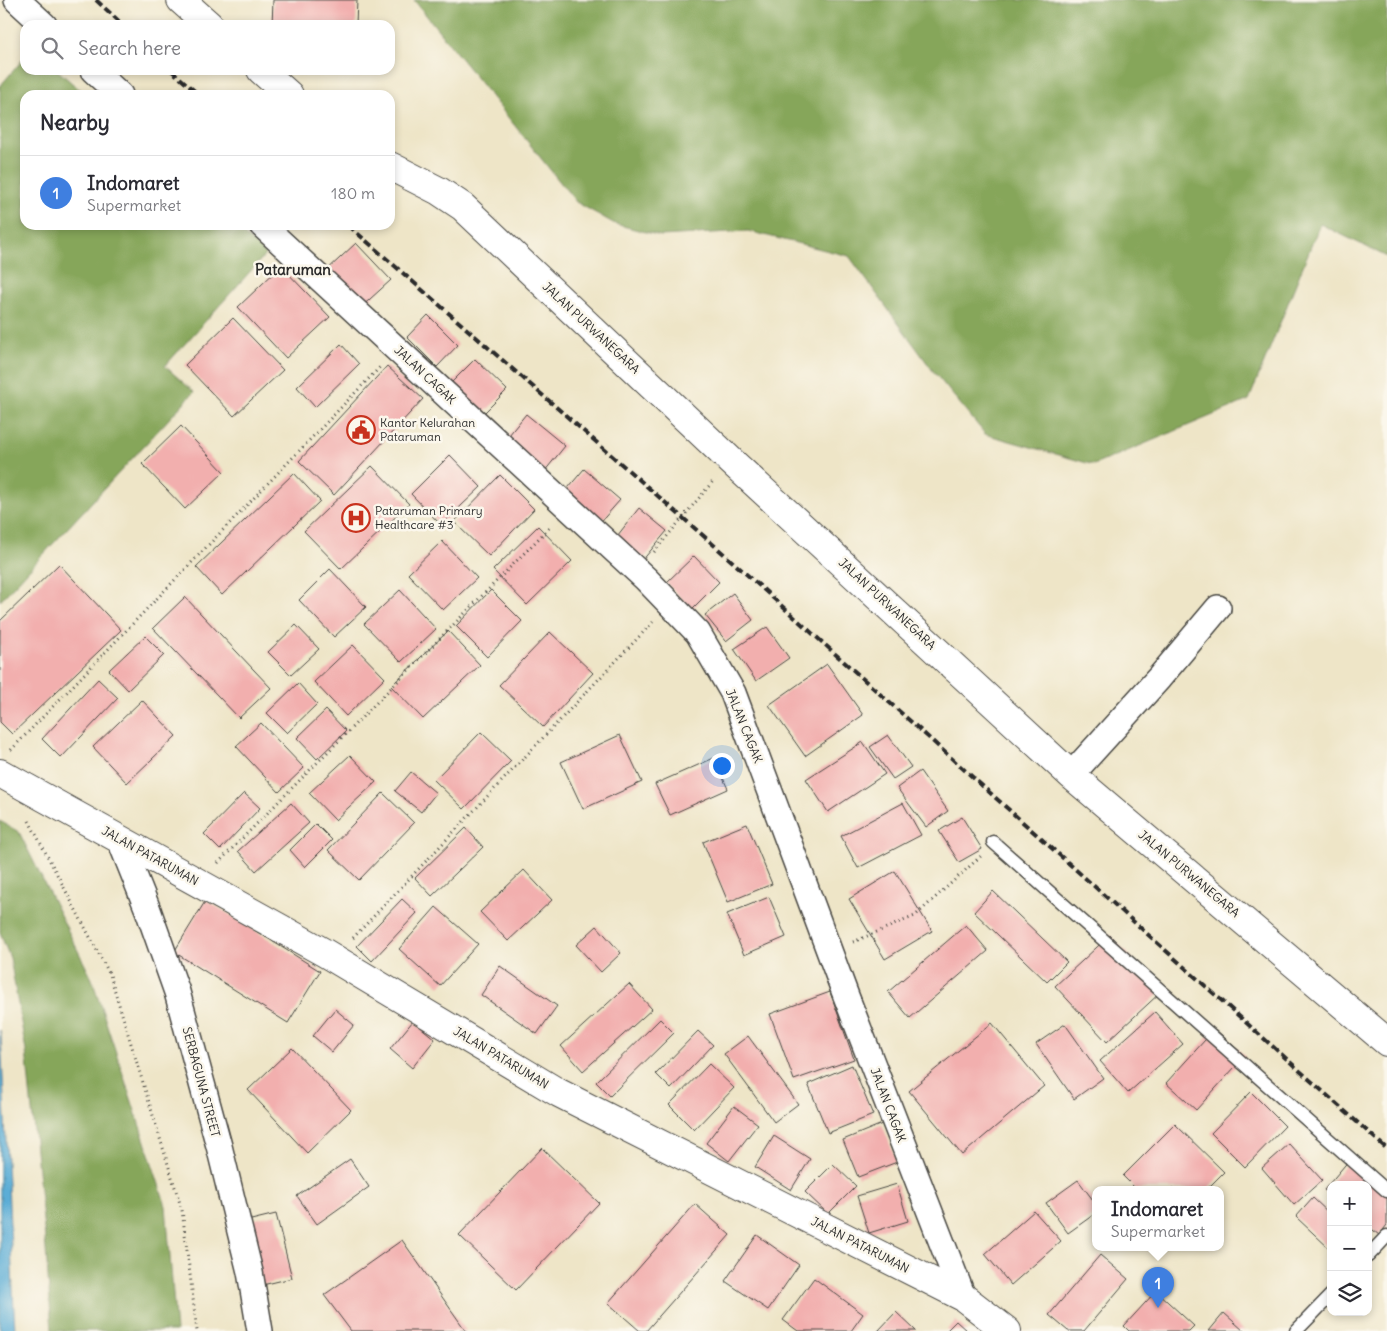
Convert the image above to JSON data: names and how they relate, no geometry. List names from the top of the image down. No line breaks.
{"streets":{"street":["JALAN PURWANEGARA","JALAN CAGAK","JALAN PATARUMAN","SERBAGUNA STREET"]},"crossings":[["JALAN CAGAK","JALAN PATARUMAN"],["JALAN PATARUMAN","SERBAGUNA STREET"]],"districts":["Pataruman"],"places":{"public building":["Kantor Kelurahan Pataruman"],"hospital":["Pataruman Primary Healthcare #3"]},"page":{"search":"Search here","heading":"Nearby","list":[{"mark":"1","name":"Indomaret","note":"Supermarket","value":"180 m"}],"map_buttons":["+","−"],"popup":["Indomaret","Supermarket"],"pins":"1"}}
